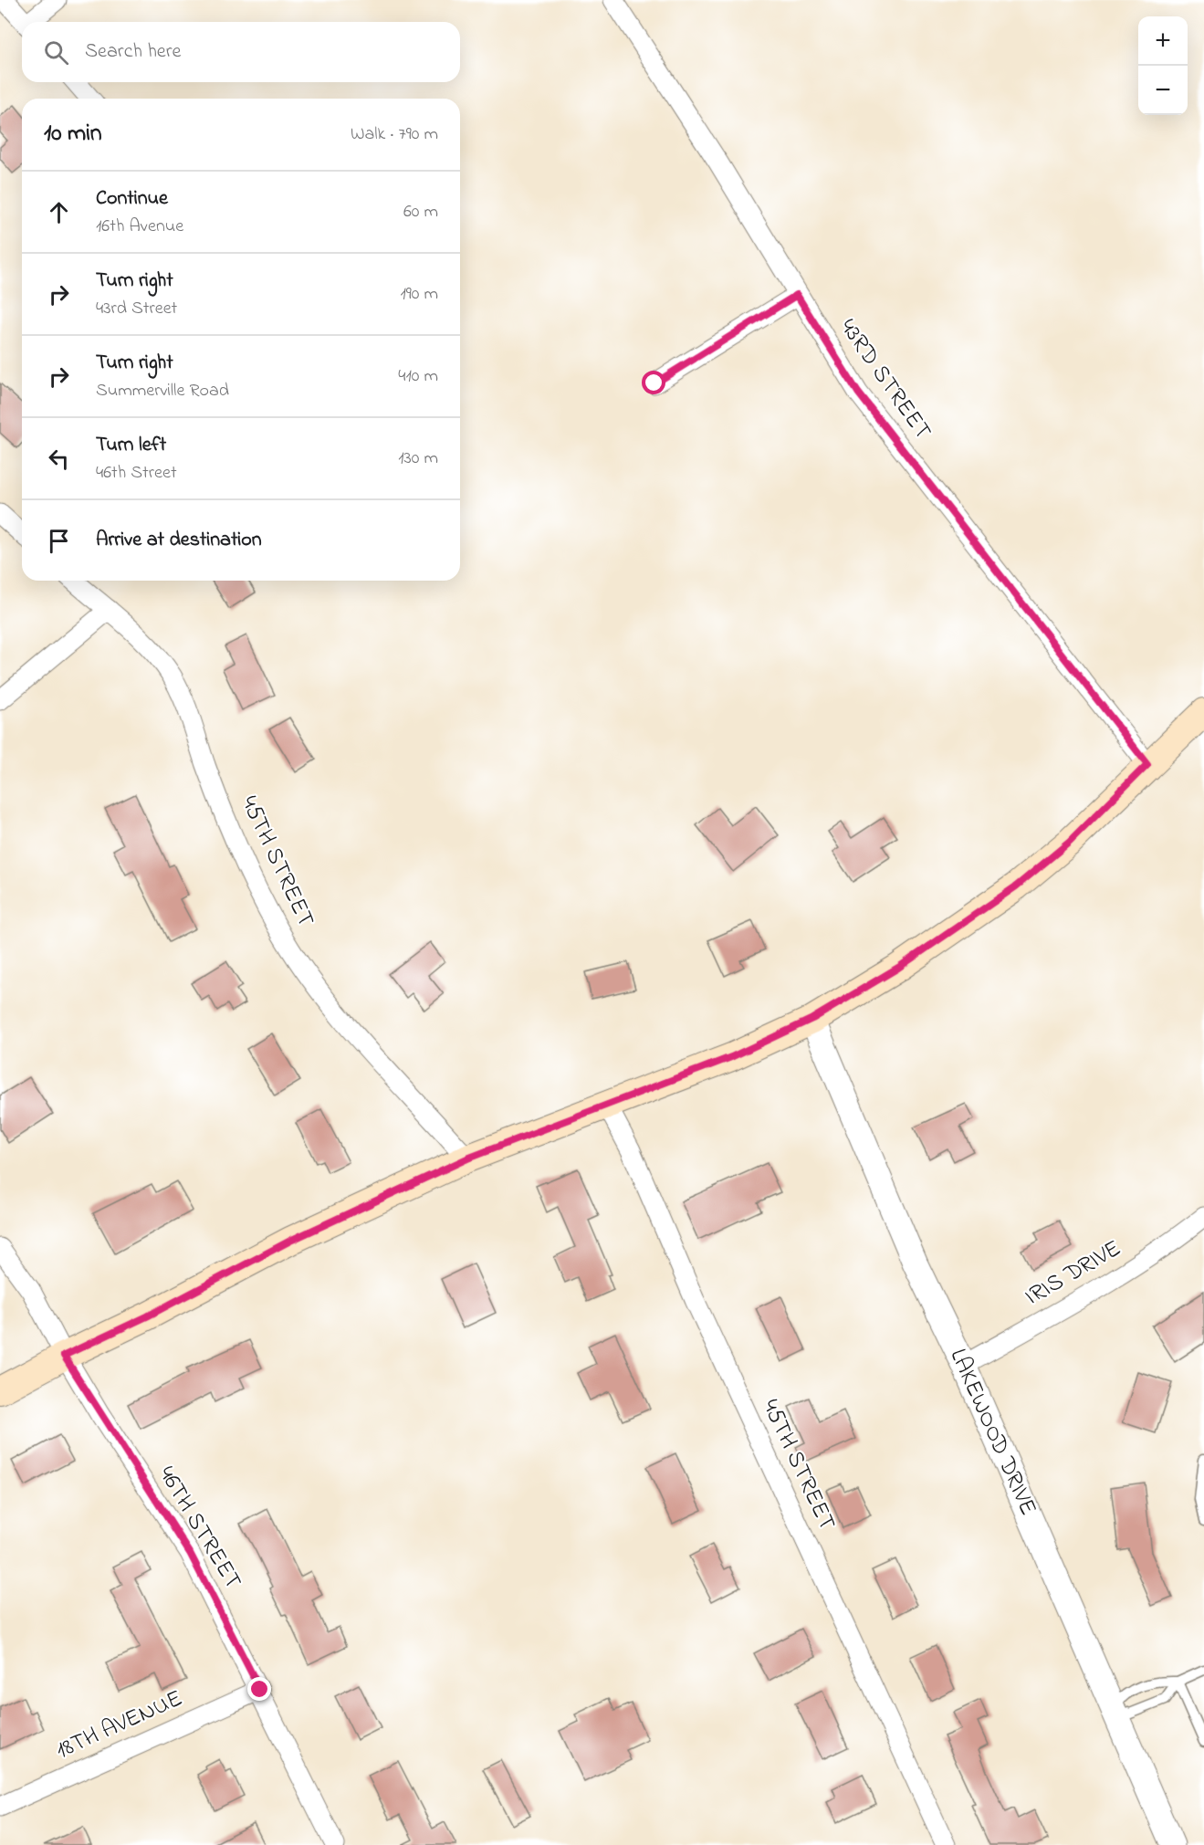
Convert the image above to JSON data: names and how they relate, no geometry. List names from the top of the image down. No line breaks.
{"streets":{"street":["43RD STREET","45TH STREET","IRIS DRIVE","LAKEWOOD DRIVE","46TH STREET","18TH AVENUE"]},"crossings":[["IRIS DRIVE","LAKEWOOD DRIVE"],["46TH STREET","18TH AVENUE"]],"page":{"map_buttons":["+","−"],"search":"Search here","heading":["10 min","Walk · 790 m"],"list":[["Continue","16th Avenue","60 m"],["Turn right","43rd Street","190 m"],["Turn right","Summerville Road","410 m"],["Turn left","46th Street","130 m"],"Arrive at destination"]}}
